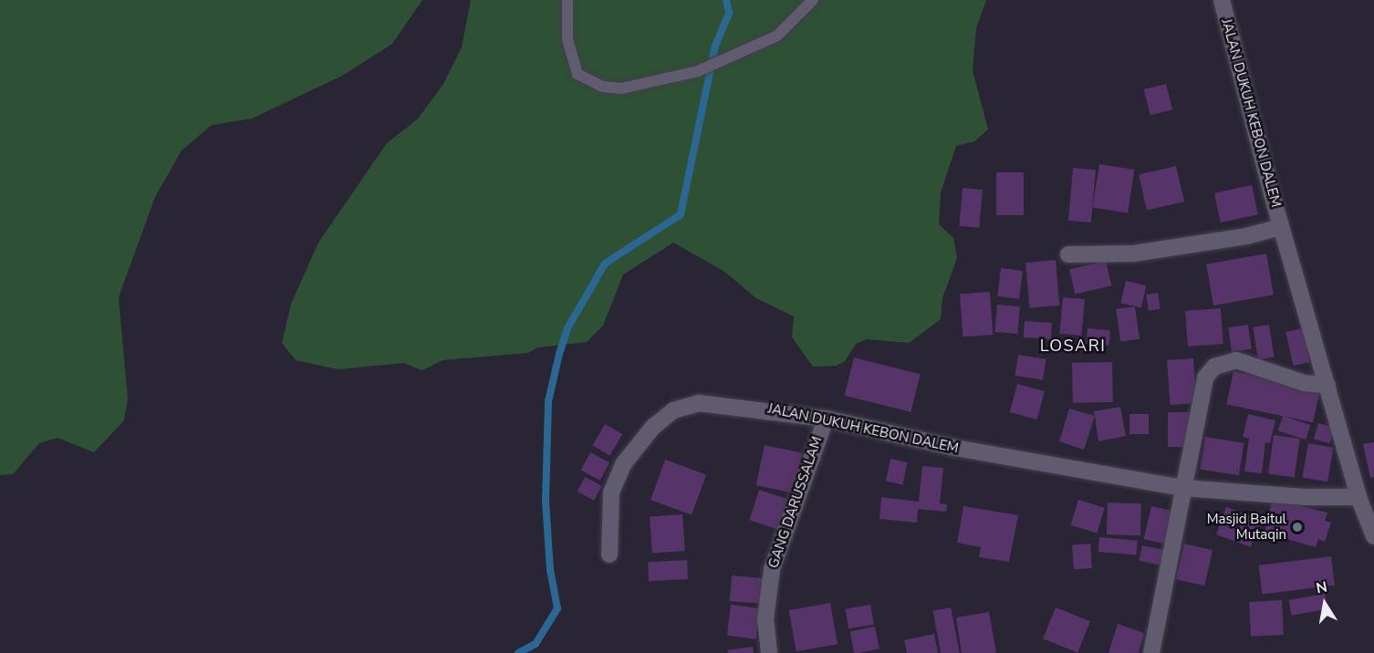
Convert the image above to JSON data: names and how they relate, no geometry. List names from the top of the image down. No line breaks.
{"streets":{"street":["JALAN DUKUH KEBON DALEM","GANG DARUSSALAM"]},"crossings":[["JALAN DUKUH KEBON DALEM","GANG DARUSSALAM"]],"districts":["LOSARI"],"places":["Masjid Baitul Mutaqin"],"north":"top"}
